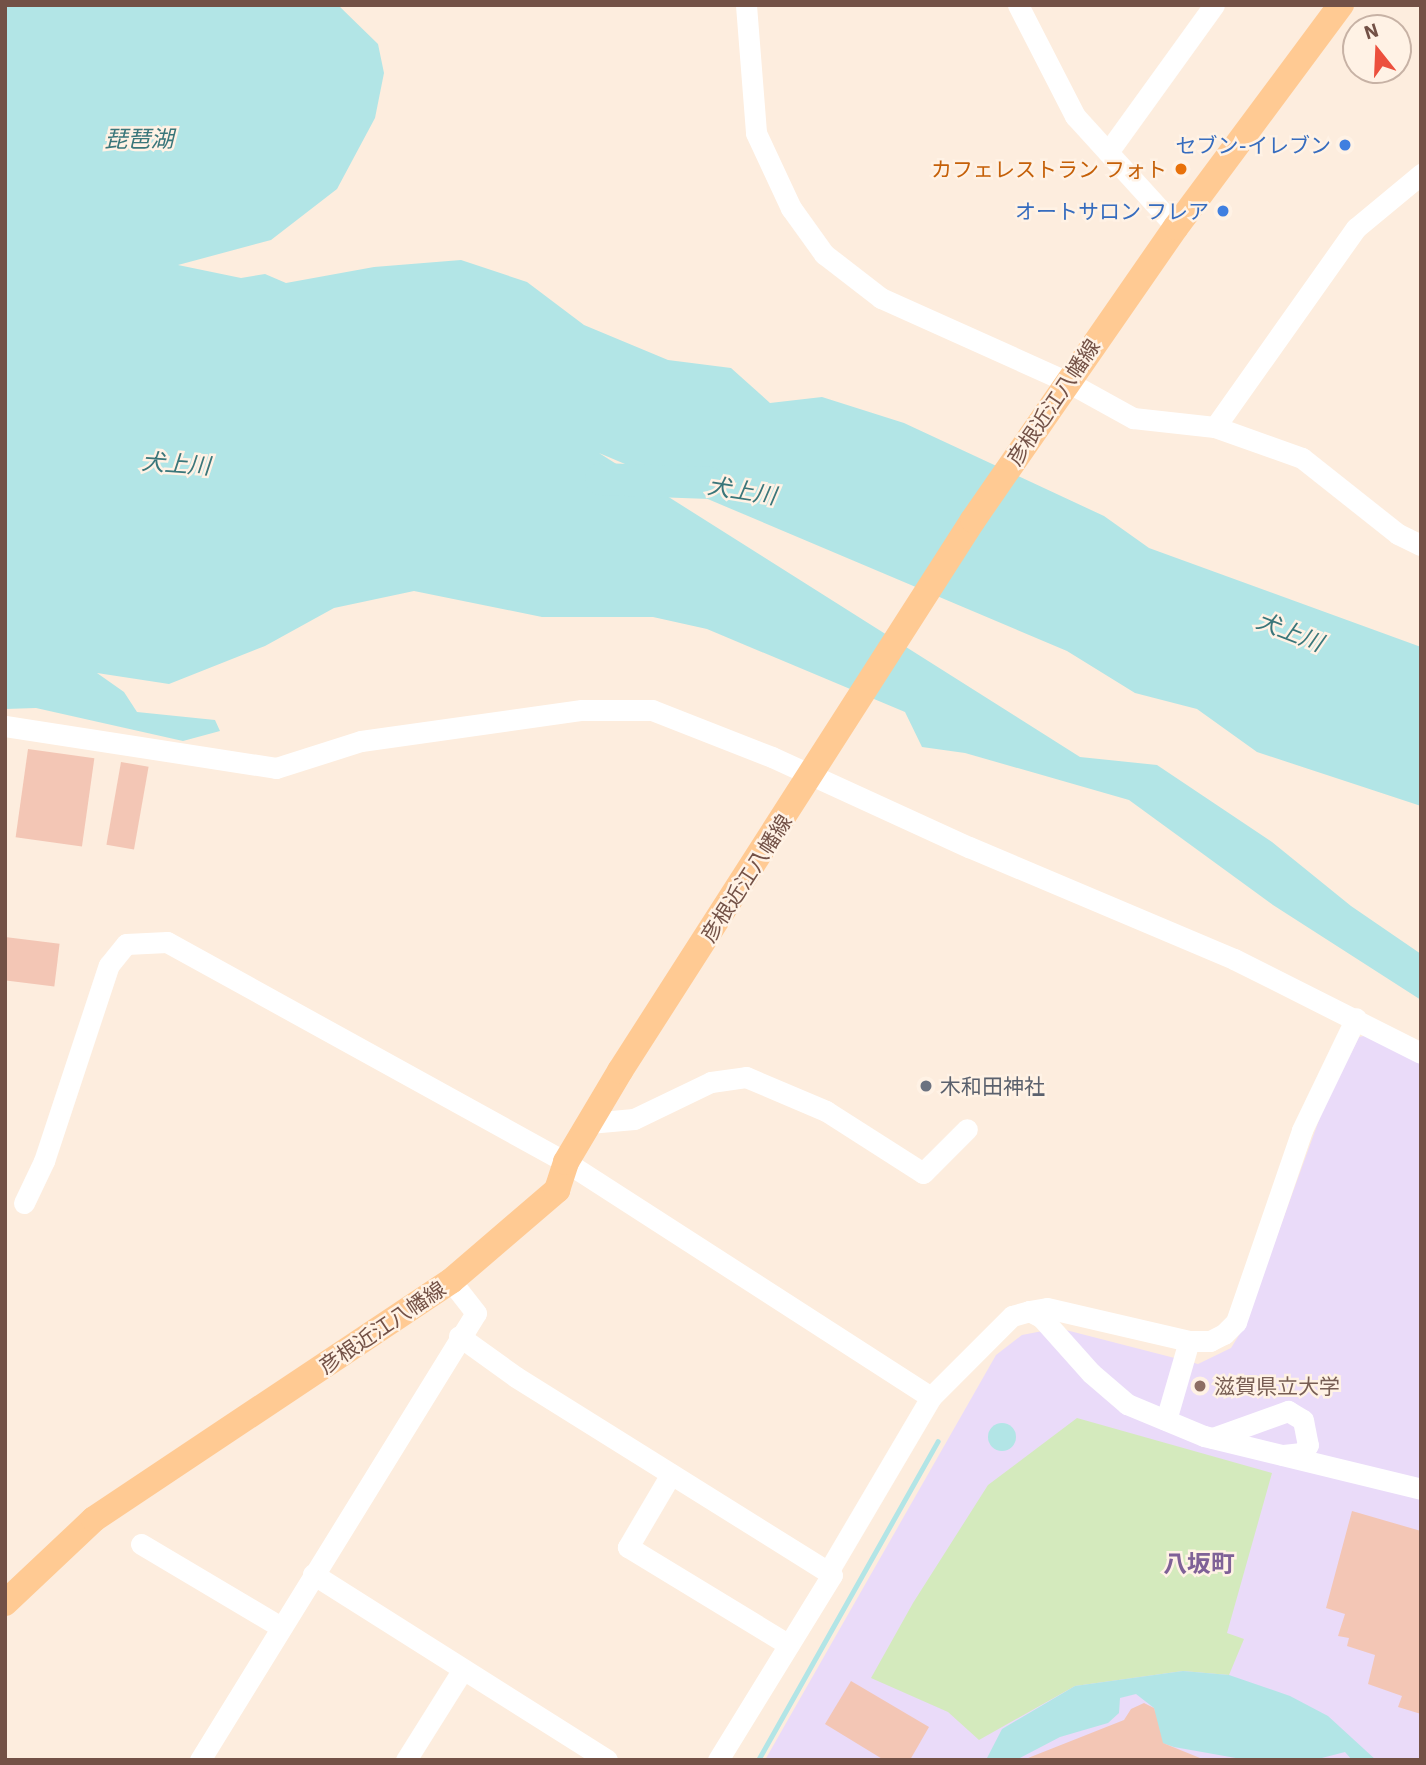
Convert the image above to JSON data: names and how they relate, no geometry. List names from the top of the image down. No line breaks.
{"streets":{"main road":["彦根近江八幡線"]},"districts":["八坂町"],"water":["琵琶湖","犬上川"],"places":["セブン-イレブン","カフェレストラン フォト","オートサロン フレア","木和田神社","滋賀県立大学"],"north":"top"}
